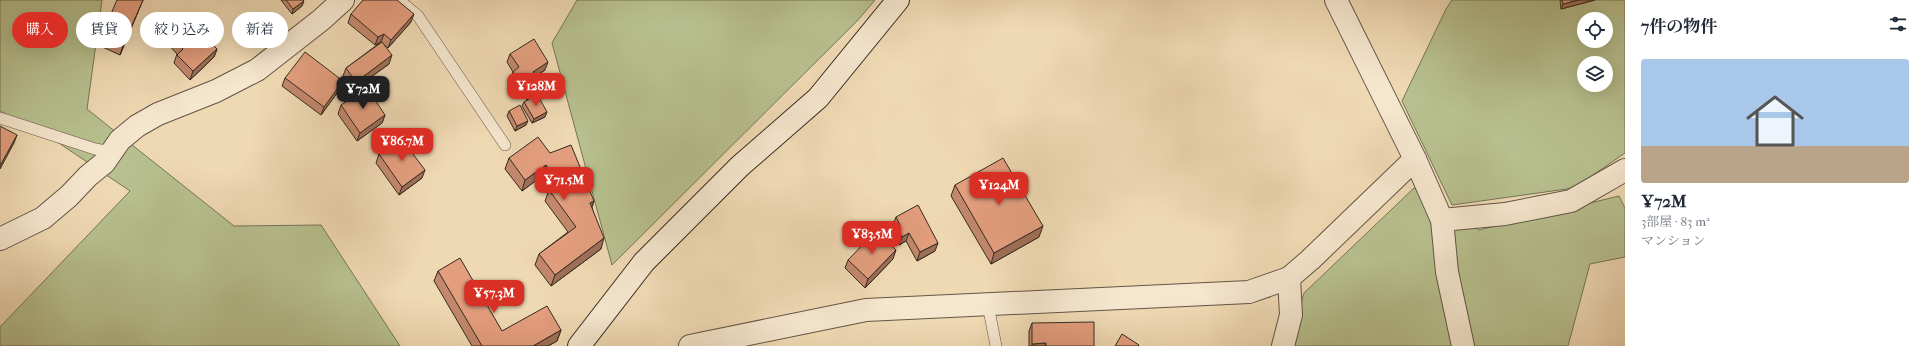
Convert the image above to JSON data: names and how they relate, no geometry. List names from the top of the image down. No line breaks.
{"page":{"heading":"7件の物件","chip":["購入","賃貸","絞り込み","新着"],"list":[{"name":"¥72M","note":"3部屋 · 83 m² · マンション"}],"price":["¥128M","¥72M","¥86.7M","¥71.5M","¥124M","¥83.5M","¥57.3M"]}}
